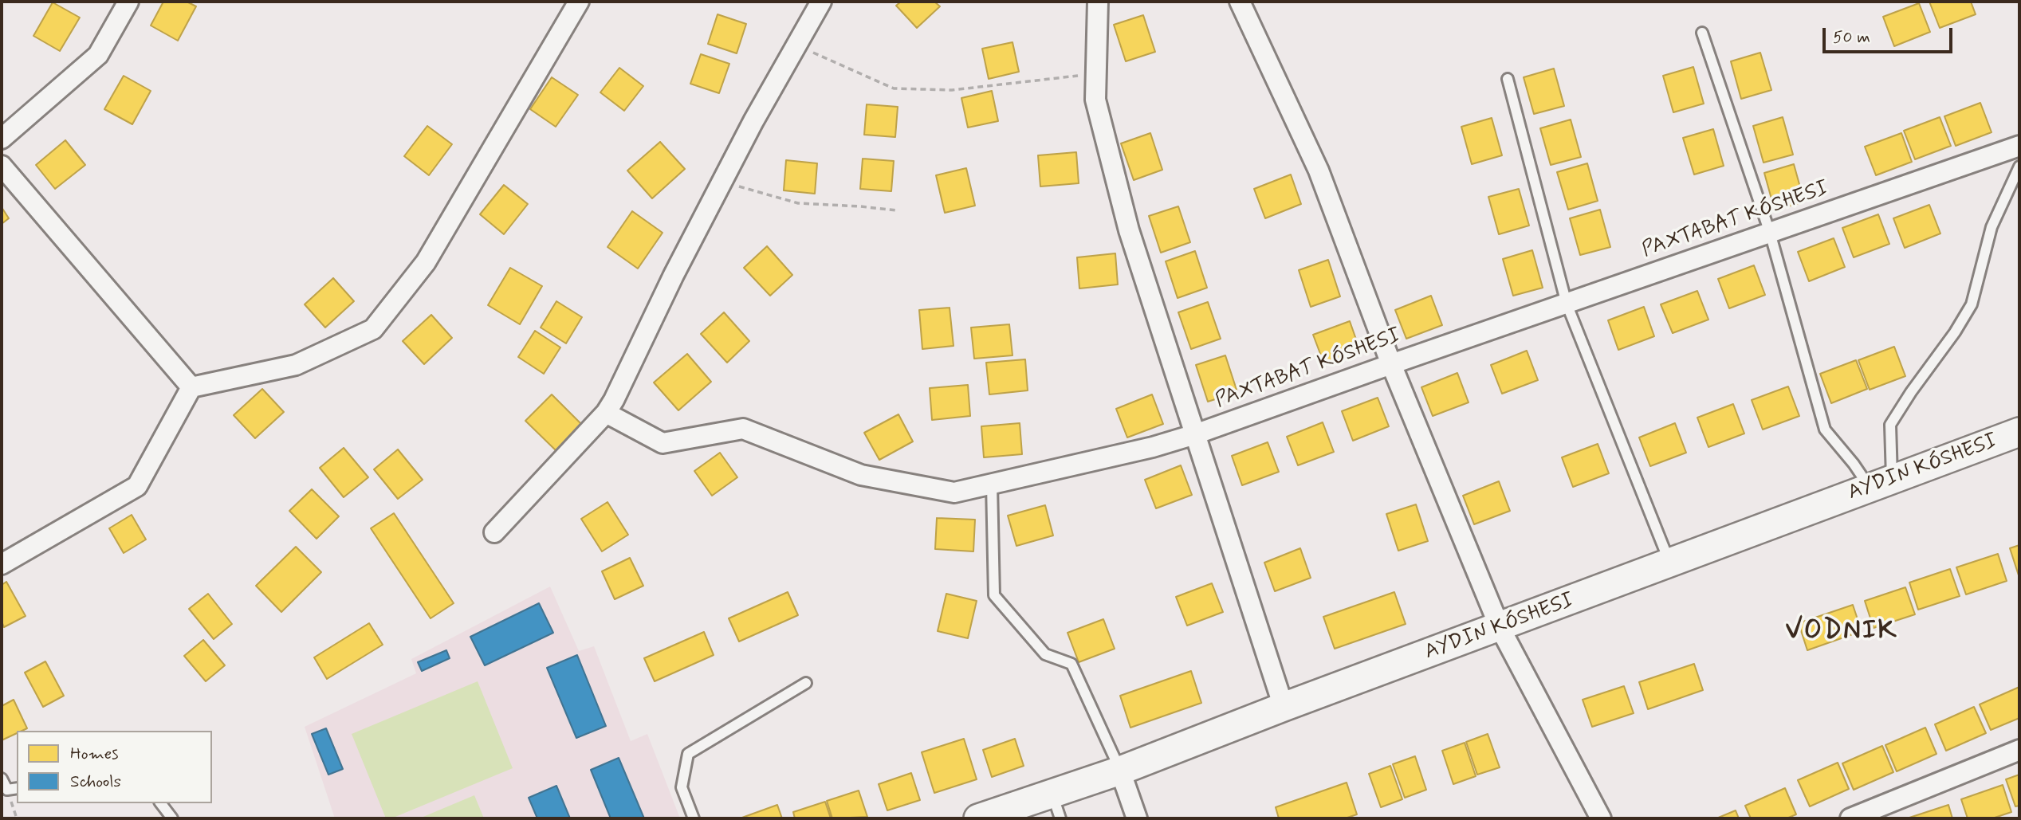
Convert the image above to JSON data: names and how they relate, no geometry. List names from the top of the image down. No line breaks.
{"streets":{"street":["PAXTABAT KÓSHESI"]},"districts":["VODNIK"],"legend":["Homes","Schools"],"scale_bar":"50 m"}
